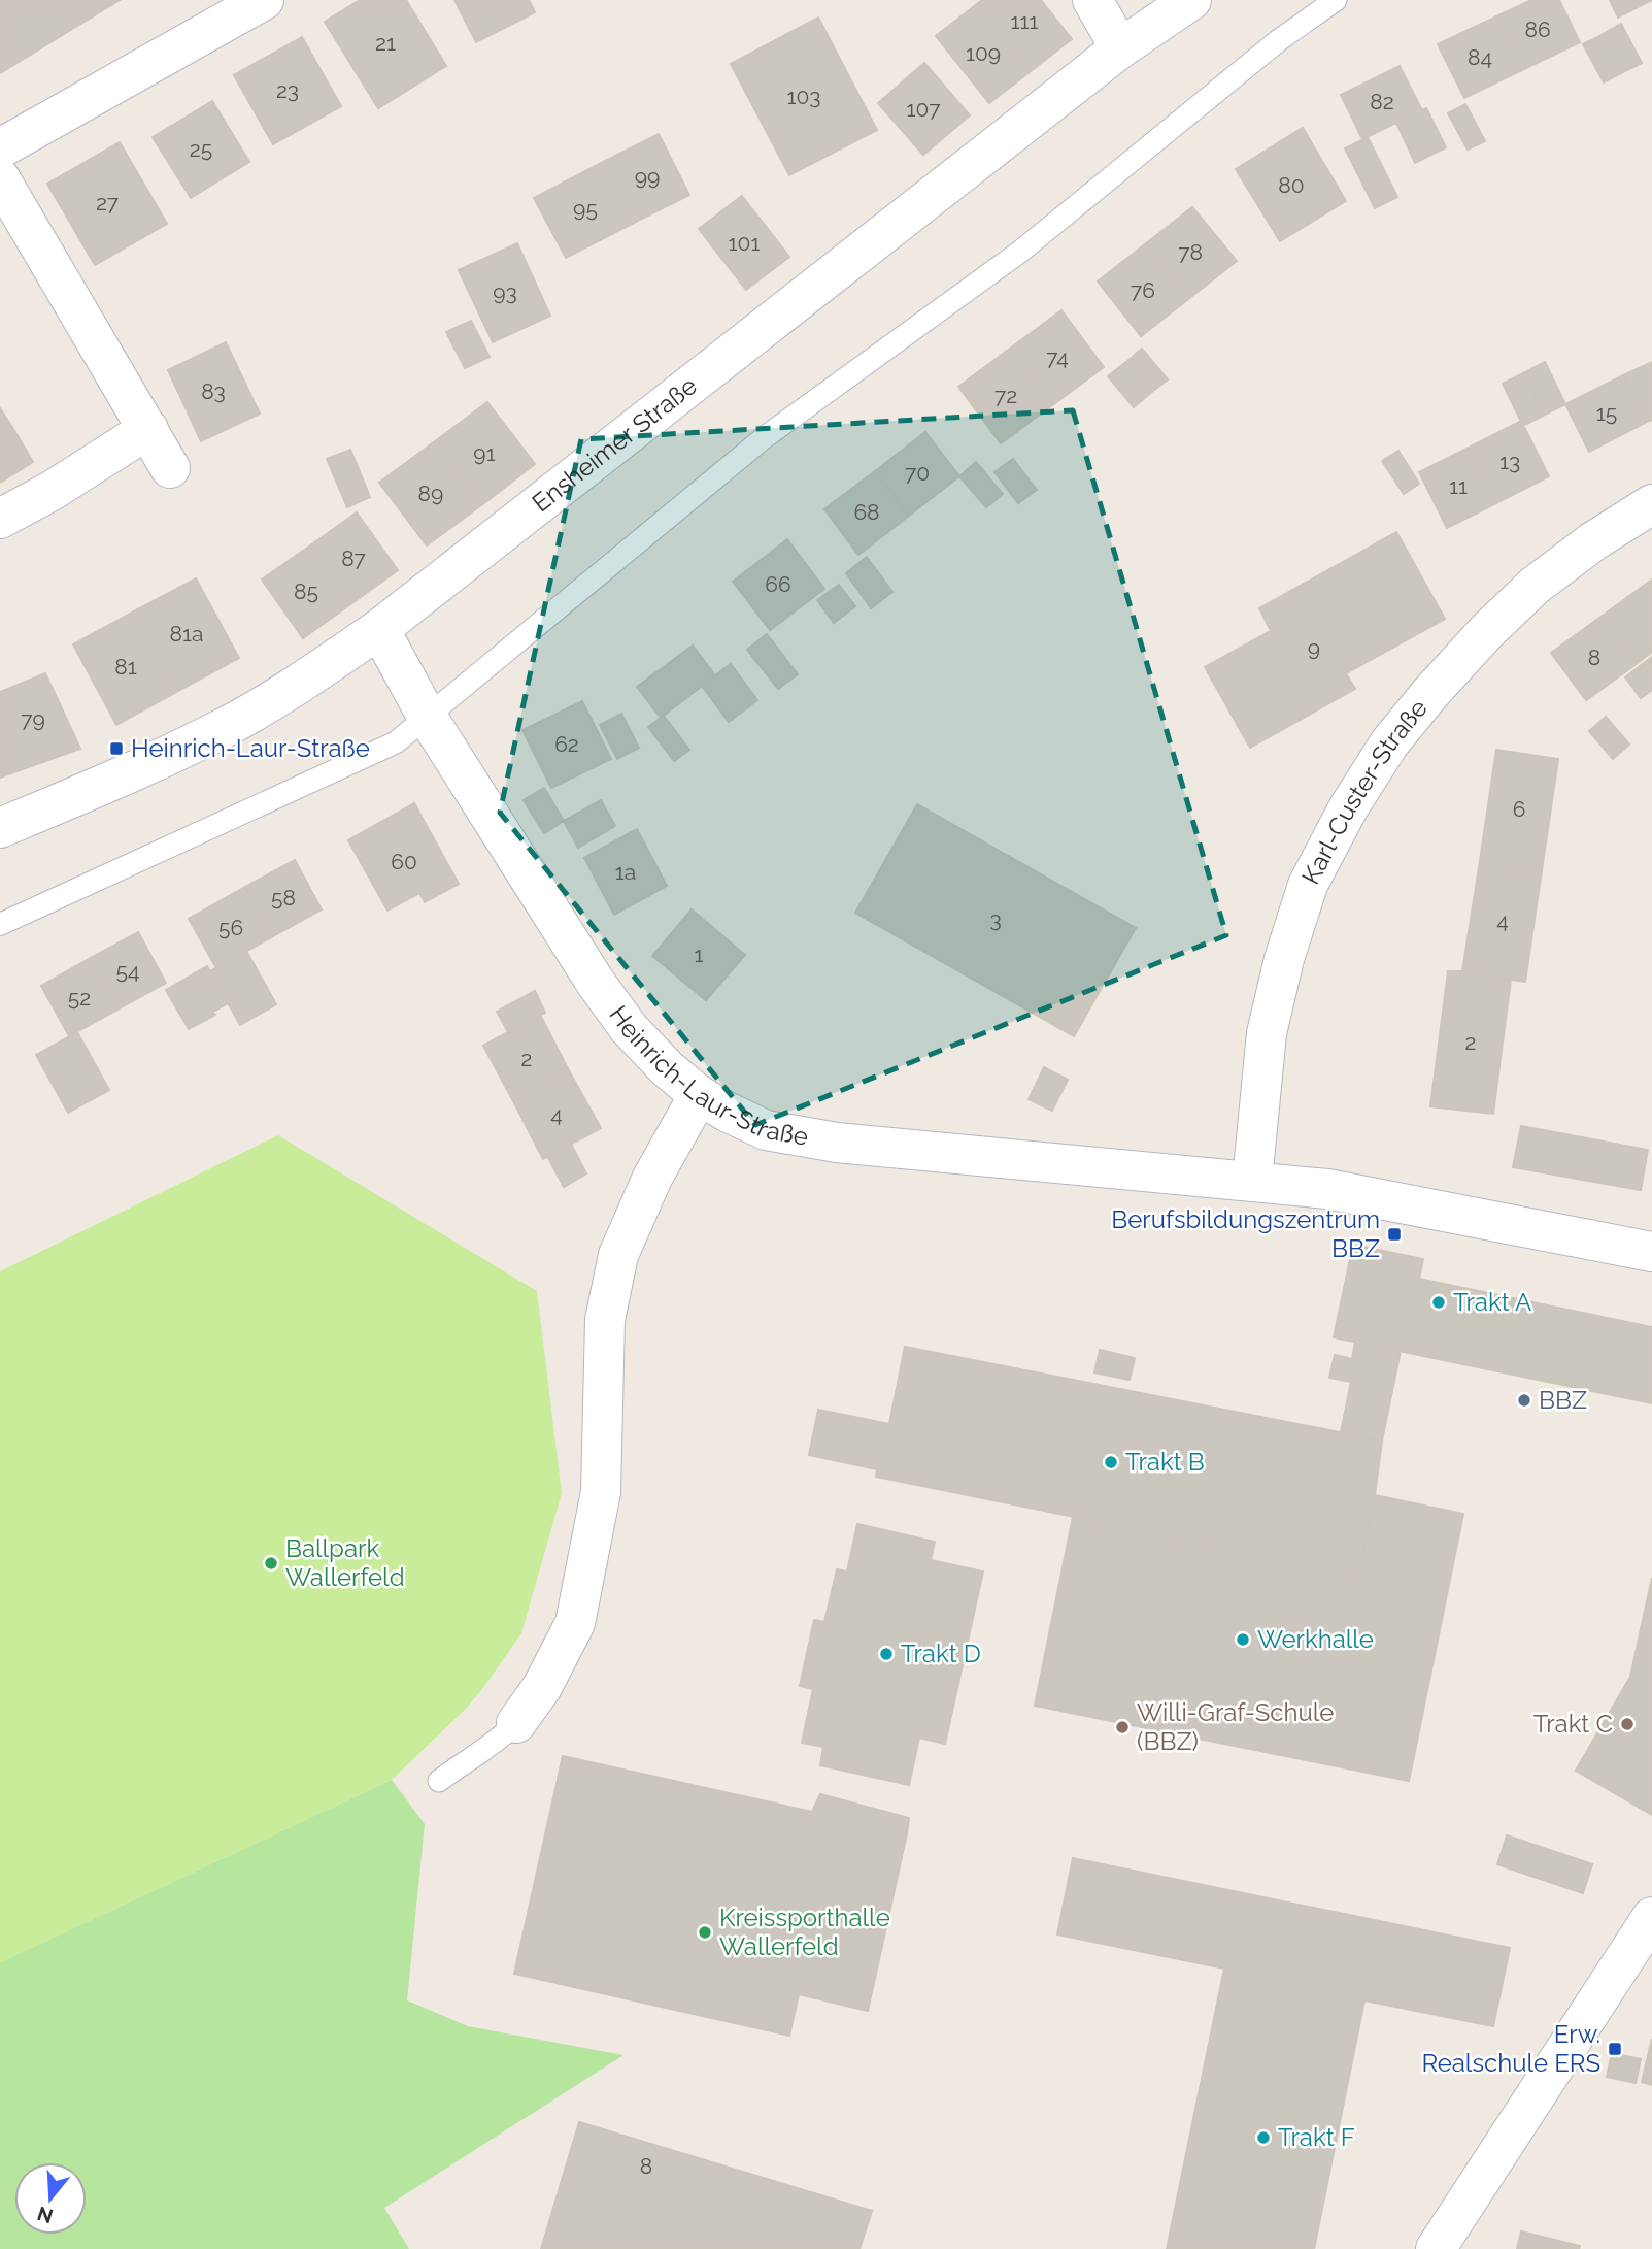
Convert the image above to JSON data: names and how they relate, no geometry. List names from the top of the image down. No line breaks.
{"streets":{"street":["Ensheimer Straße","Karl-Custer-Straße","Heinrich-Laur-Straße"]},"crossings":[["Ensheimer Straße","Heinrich-Laur-Straße"],["Karl-Custer-Straße","Heinrich-Laur-Straße"]],"places":{"transit":["Heinrich-Laur-Straße","Berufsbildungszentrum BBZ","Erw. Realschule ERS"],"other":["Trakt A","BBZ","Trakt B","Ballpark Wallerfeld","Werkhalle","Trakt D","Trakt C","Willi-Graf-Schule (BBZ)","Kreissporthalle Wallerfeld","Trakt F"]},"house_numbers":["111","86","21","109","84","23","103","82","107","25","99","80","27","95","101","78","76","93","74","83","72","15","91","13","70","11","89","68","87","66","85","81a","9","8","81","79","62","6","60","1a","58","3","4","56","1","54","52","2","2","4","8"],"north":"bottom"}
